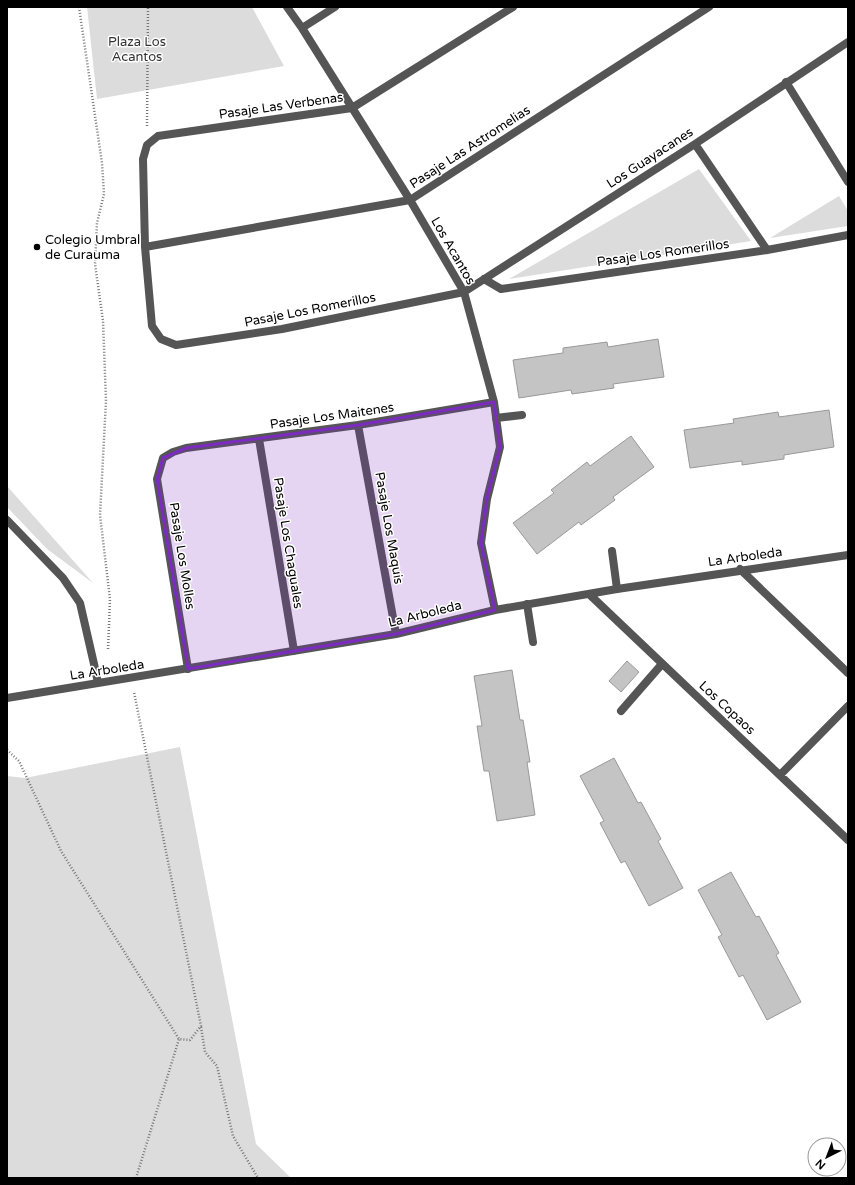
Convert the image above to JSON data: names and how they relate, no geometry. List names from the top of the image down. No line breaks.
{"streets":{"street":["Pasaje Las Verbenas","Pasaje Las Astromelias","Los Guayacanes","Los Acantos","Pasaje Los Romerillos","Pasaje Los Maitenes","Pasaje Los Maquis","Pasaje Los Chaguales","Pasaje Los Molles","La Arboleda","Los Copaos"]},"crossings":[["Pasaje Las Verbenas","Los Acantos"],["Pasaje Las Astromelias","Los Acantos"],["Pasaje Las Astromelias","Pasaje Los Romerillos"],["Los Guayacanes","Los Acantos"],["Los Guayacanes","Pasaje Los Romerillos"],["Los Acantos","Pasaje Los Romerillos"],["Los Acantos","Pasaje Los Maitenes"],["Los Acantos","La Arboleda"],["Pasaje Los Maitenes","Pasaje Los Maquis"],["Pasaje Los Maitenes","Pasaje Los Chaguales"],["Pasaje Los Maitenes","Pasaje Los Molles"],["Pasaje Los Maquis","La Arboleda"],["Pasaje Los Chaguales","La Arboleda"],["Pasaje Los Molles","La Arboleda"],["La Arboleda","Los Copaos"]],"parks":["Plaza Los Acantos"],"places":["Colegio Umbral de Curauma"],"north":"bottom left"}
